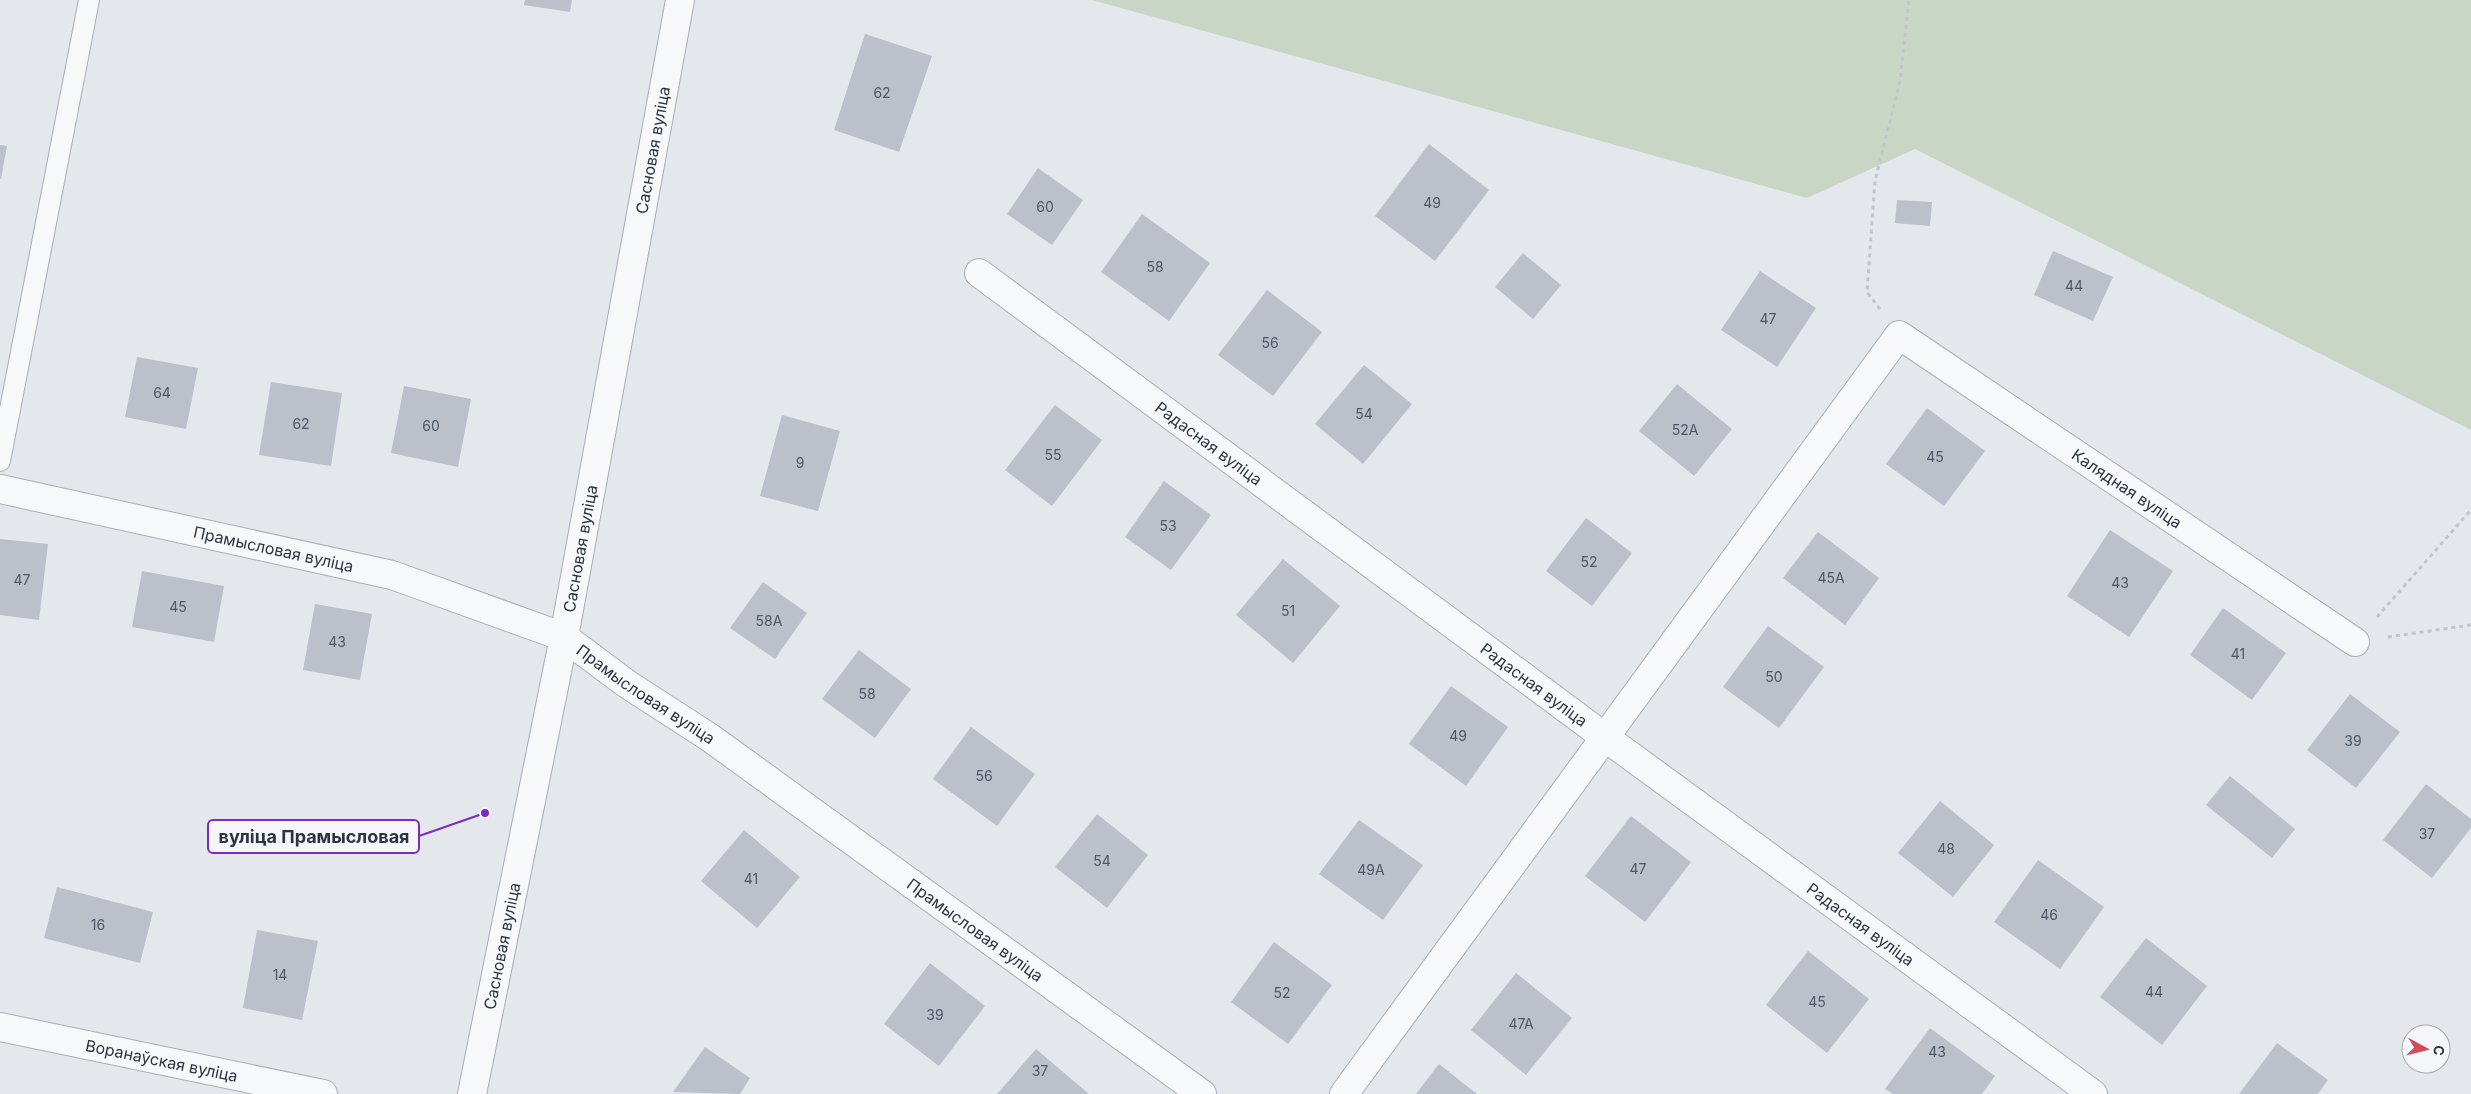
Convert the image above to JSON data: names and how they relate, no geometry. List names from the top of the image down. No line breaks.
{"streets":{"street":["Сасновая вуліца","Радасная вуліца","Калядная вуліца","Прамысловая вуліца","Воранаўская вуліца"]},"crossings":[["Сасновая вуліца","Прамысловая вуліца"]],"places":["вуліца Прамысловая"],"house_numbers":["62","49","60","58","44","47","56","64","54","62","60","52А","55","45","9","53","52","45А","47","43","45","51","58А","43","41","50","58","49","39","56","37","48","54","47","49А","41","46","16","14","44","52","45","39","47А","43","37"],"north":"right"}
